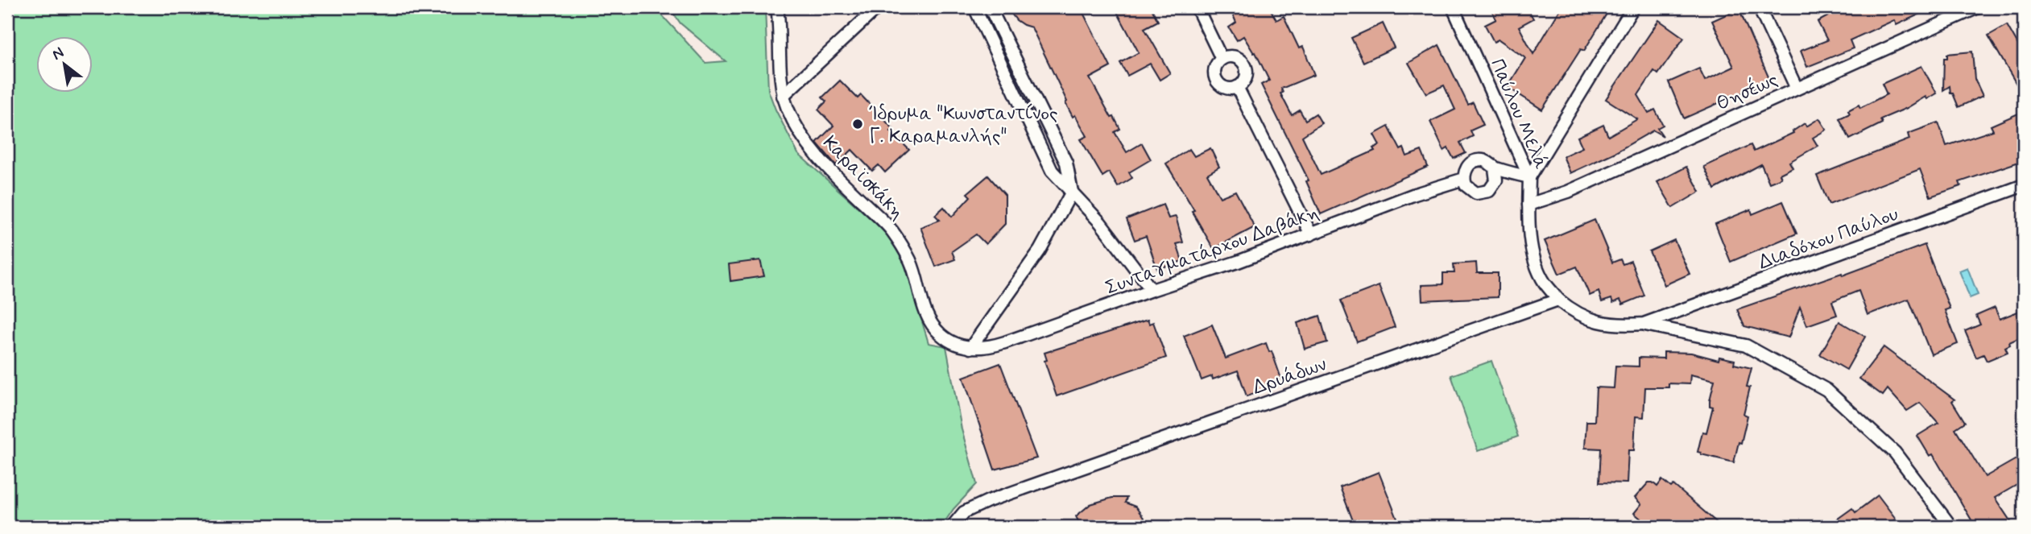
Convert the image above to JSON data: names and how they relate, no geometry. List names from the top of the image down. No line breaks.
{"streets":{"street":["Θησέως","Παύλου Μελά","Καραϊσκάκη","Διαδόχου Παύλου","Συνταγματάρχου Δαβάκη","Δρυάδων"]},"crossings":[["Θησέως","Παύλου Μελά"],["Παύλου Μελά","Δρυάδων"],["Καραϊσκάκη","Συνταγματάρχου Δαβάκη"]],"places":["Ίδρυμα \"Κωνσταντίνος Γ. Καραμανλής\""],"north":"top left"}
